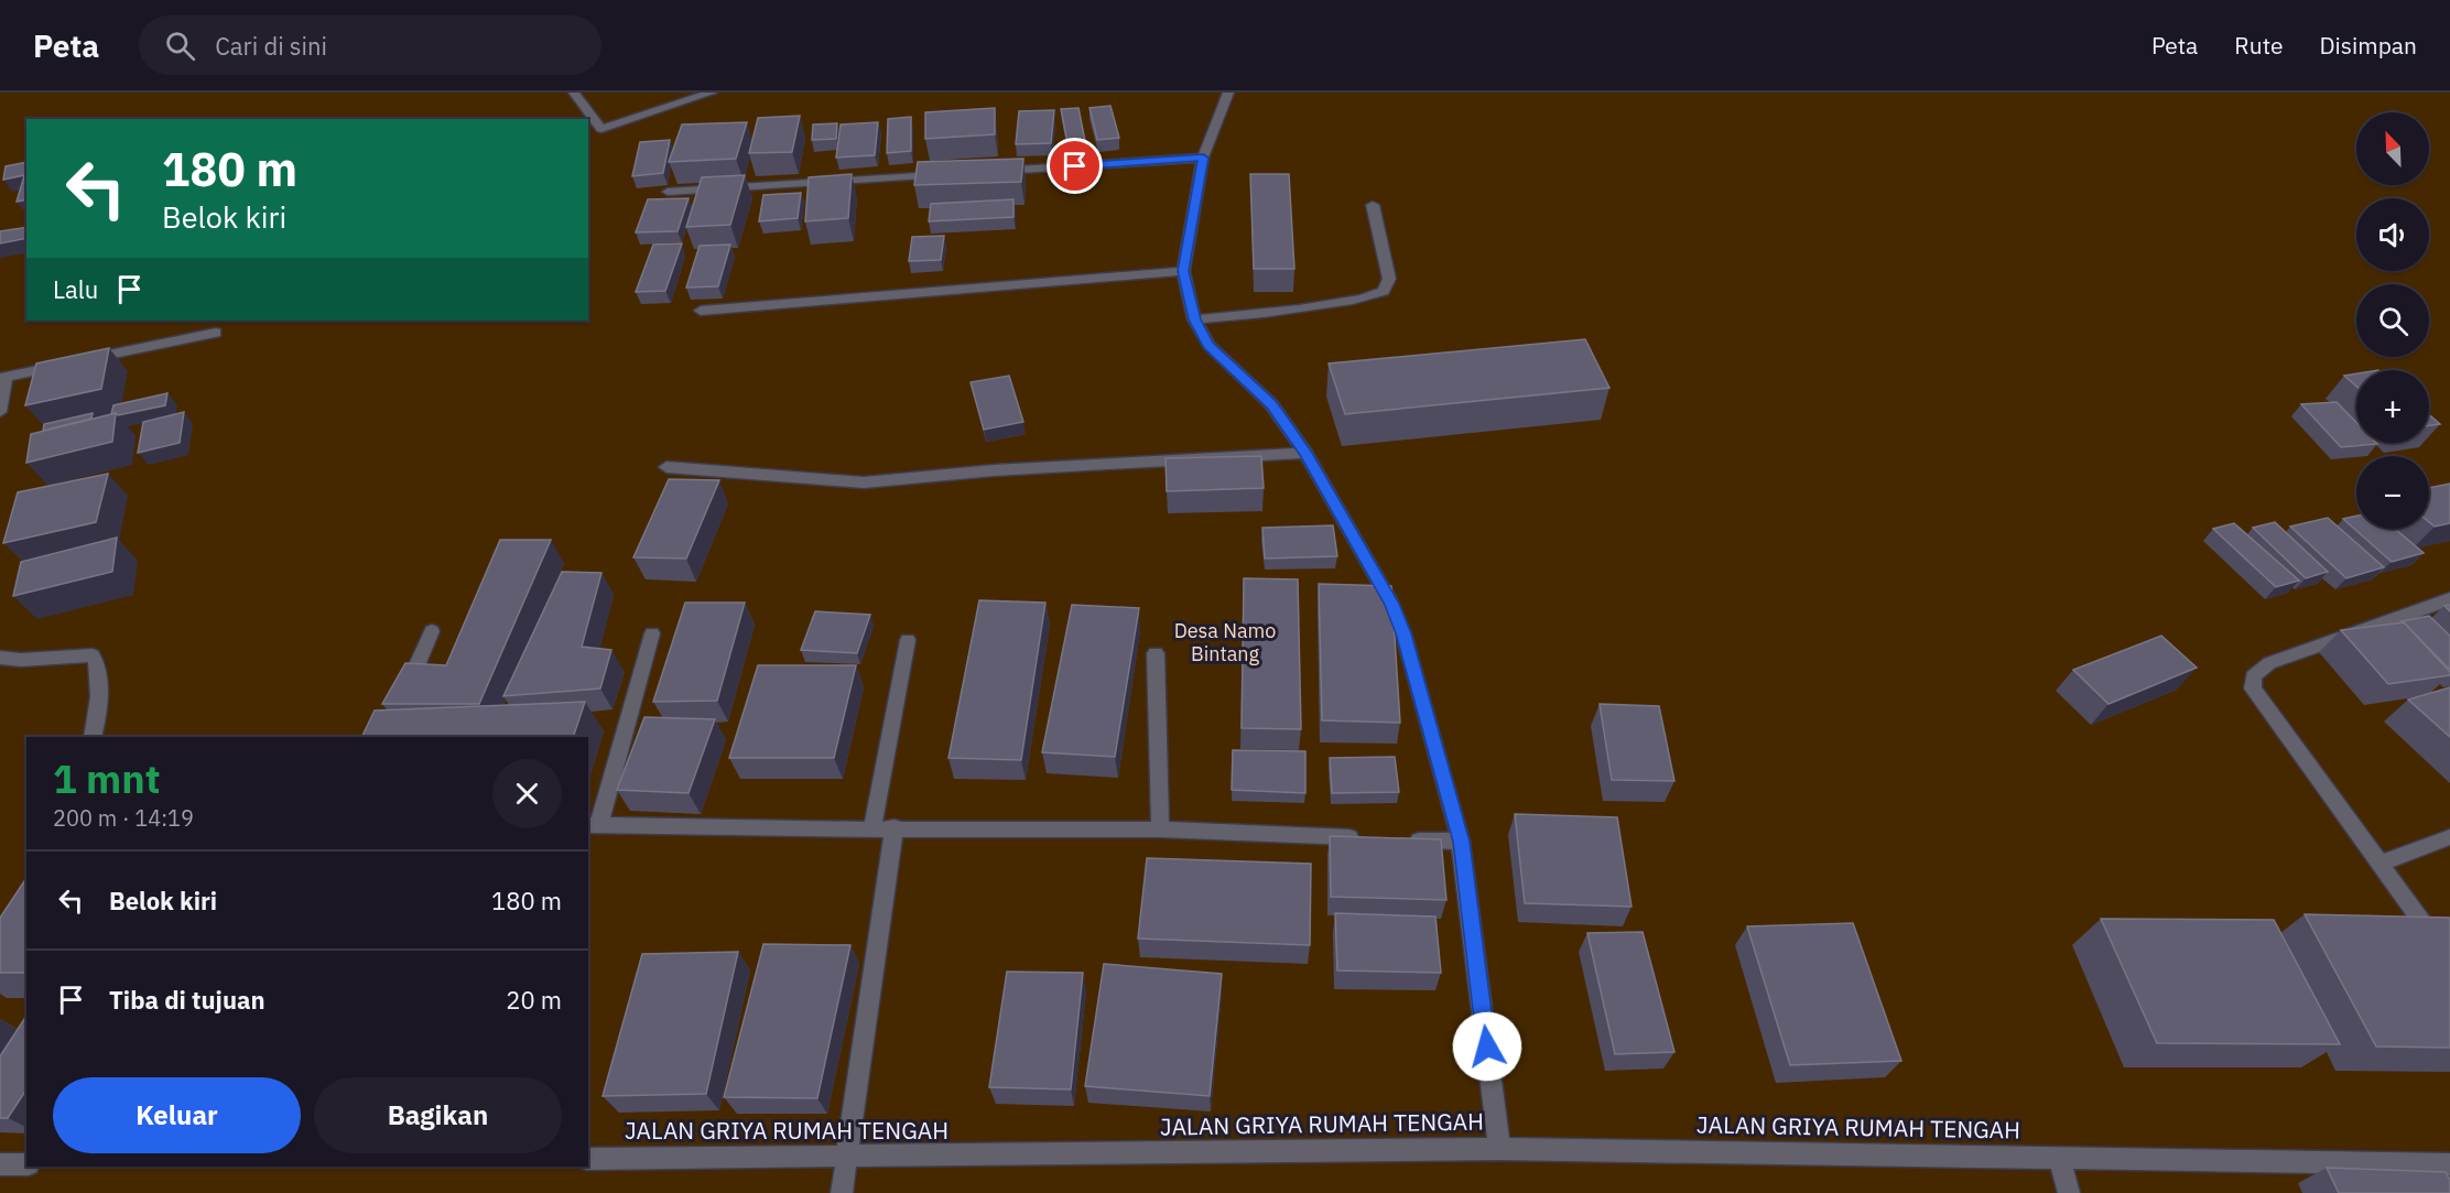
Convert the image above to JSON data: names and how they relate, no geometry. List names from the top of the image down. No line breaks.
{"streets":{"street":["JALAN GRIYA RUMAH TENGAH"]},"parks":["Desa Namo Bintang"],"north":"top left","page":{"header":"Peta","search":"Cari di sini","nav":["Peta","Rute","Disimpan"],"map_buttons":["+","−"],"turn":["180 m","Belok kiri"],"then":"Lalu","heading":["1 mnt","200 m · 14:19"],"list":[{"name":"Belok kiri","value":"180 m"},{"name":"Tiba di tujuan","value":"20 m"}],"buttons":["Keluar","Bagikan"]}}
